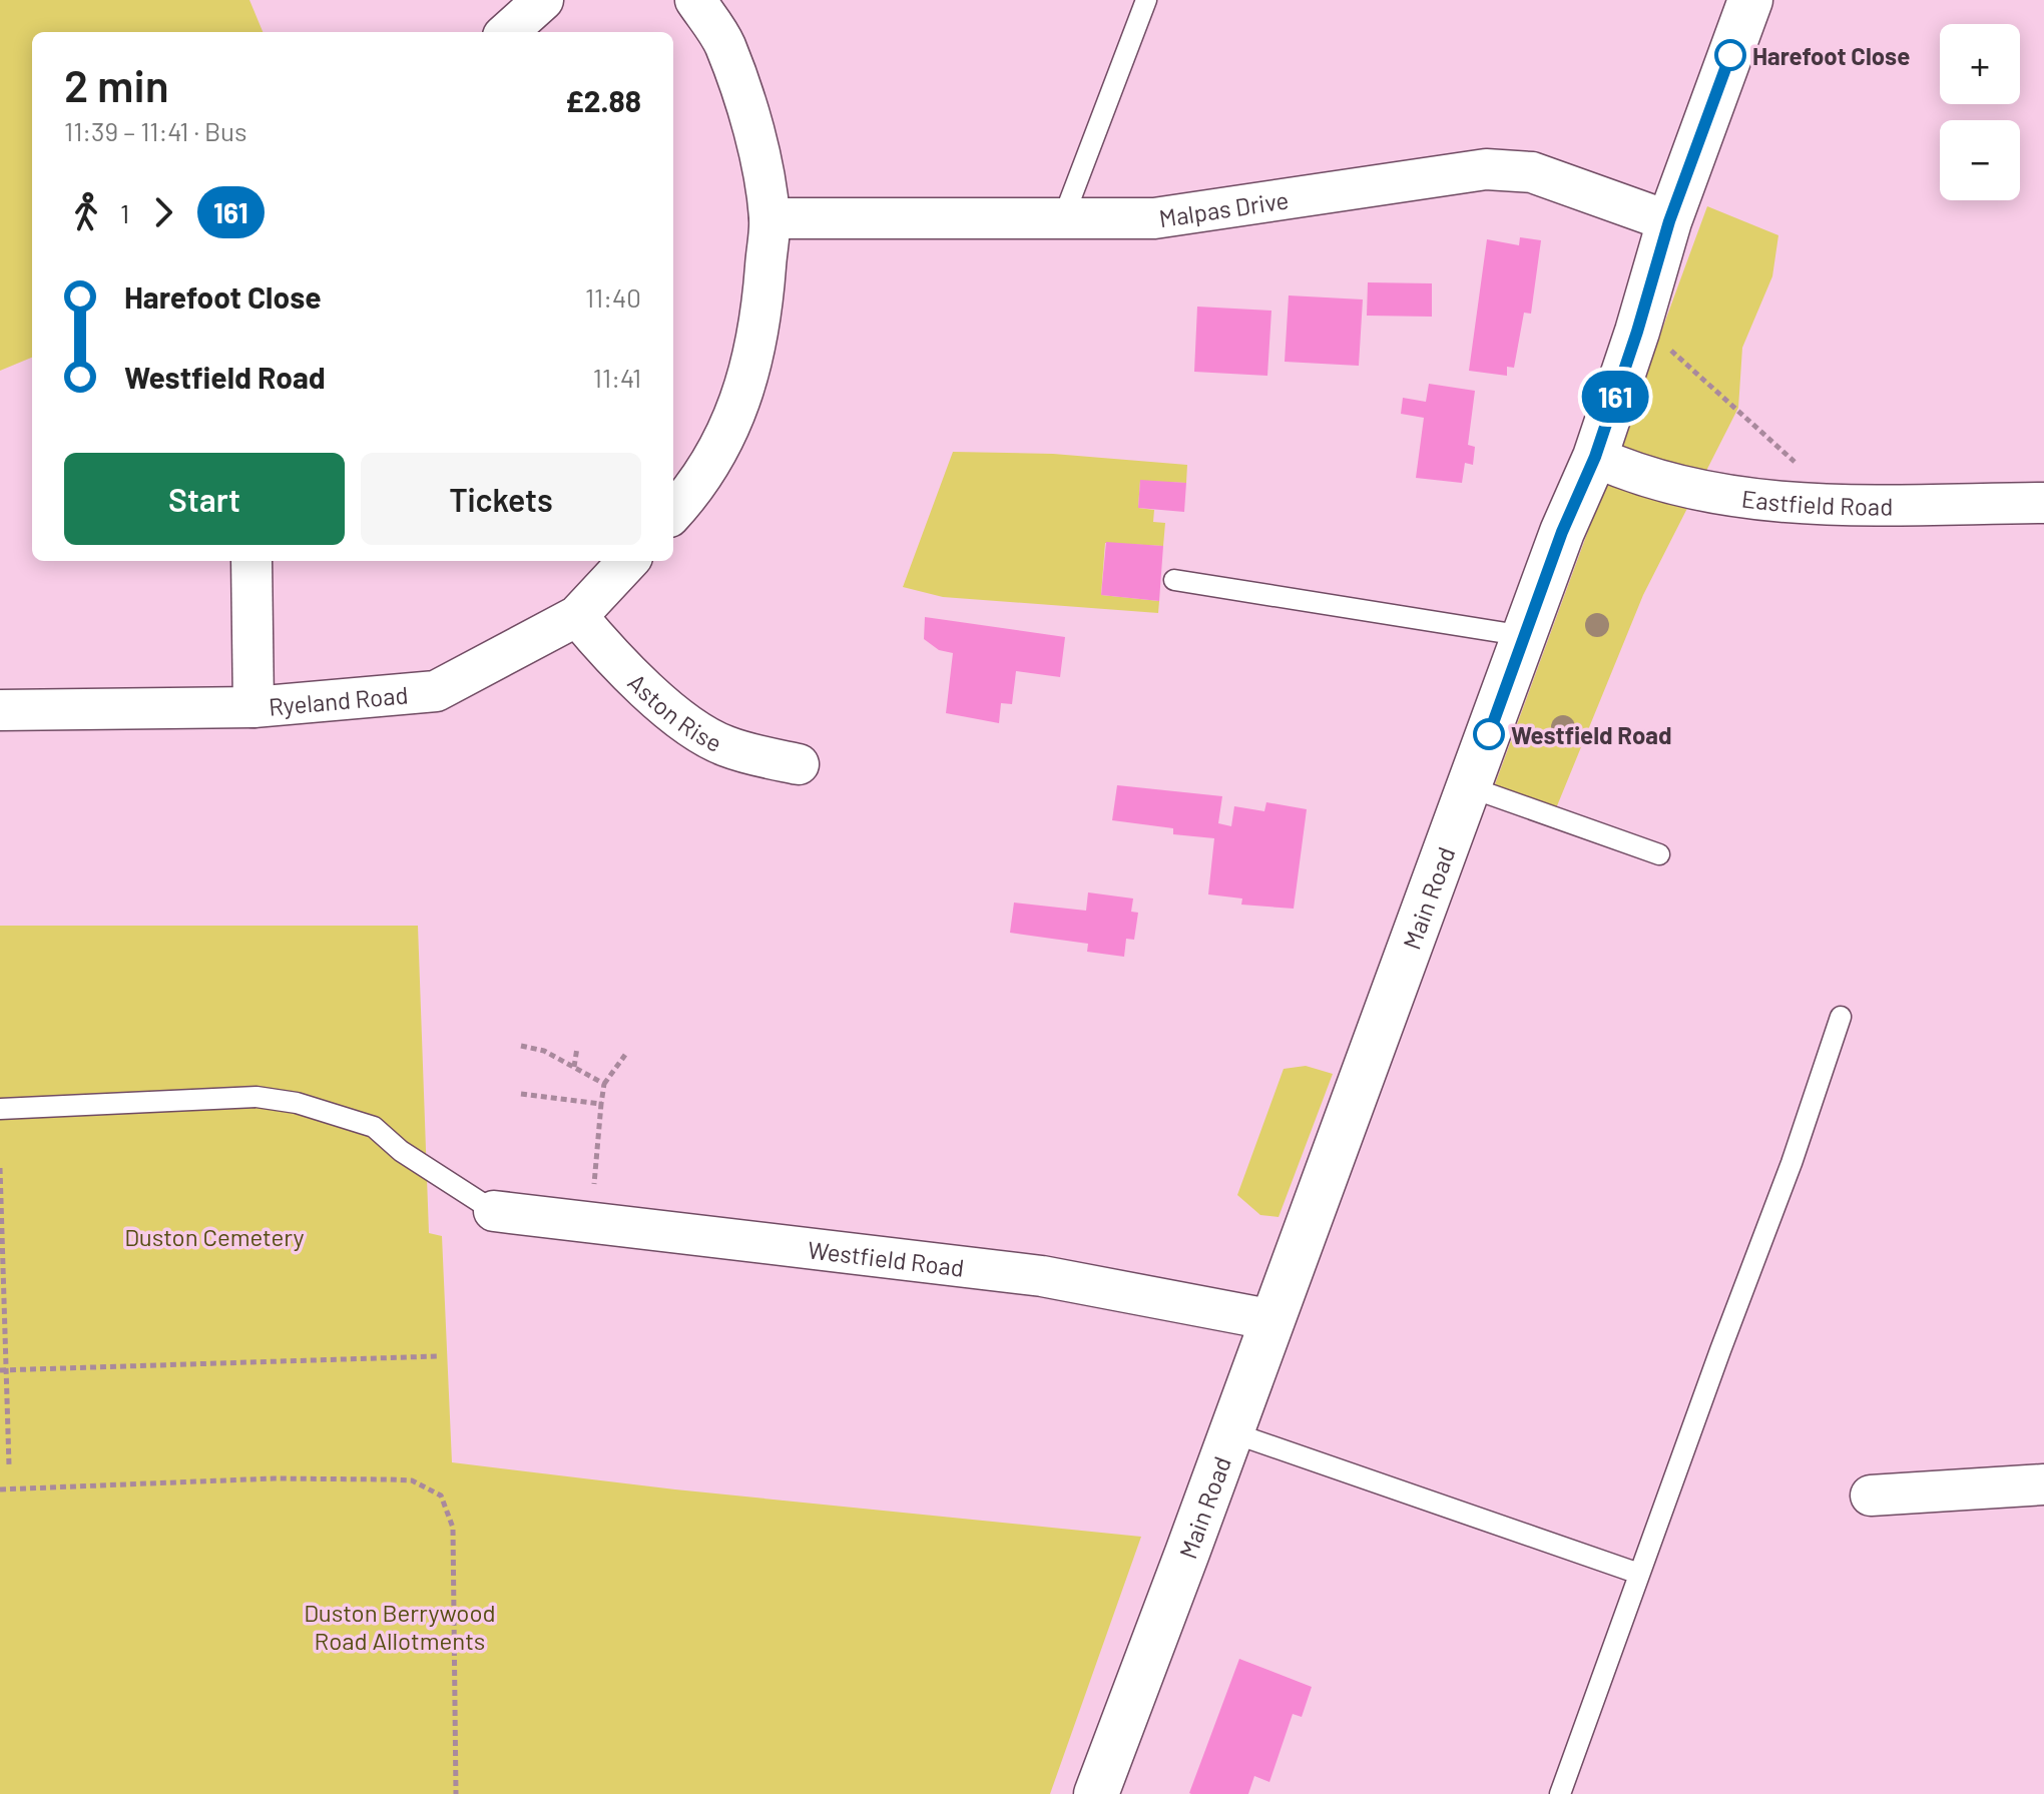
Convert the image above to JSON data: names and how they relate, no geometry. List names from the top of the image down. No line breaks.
{"streets":{"street":["Malpas Drive","Eastfield Road","Ryeland Road","Aston Rise","Main Road","Westfield Road"]},"crossings":[["Malpas Drive","Main Road"],["Eastfield Road","Main Road"],["Ryeland Road","Aston Rise"],["Main Road","Westfield Road"]],"parks":["Duston Cemetery","Duston Berrywood Road Allotments"],"places":["Harefoot Close","Westfield Road"],"lines":["bus line 161"],"page":{"on_map":"161","map_buttons":["+","−"],"heading":["2 min","11:39 – 11:41 · Bus","£2.88"],"legs":["1","161"],"list":[{"name":"Harefoot Close","value":"11:40"},{"name":"Westfield Road","value":"11:41"}],"buttons":["Start","Tickets"]}}
